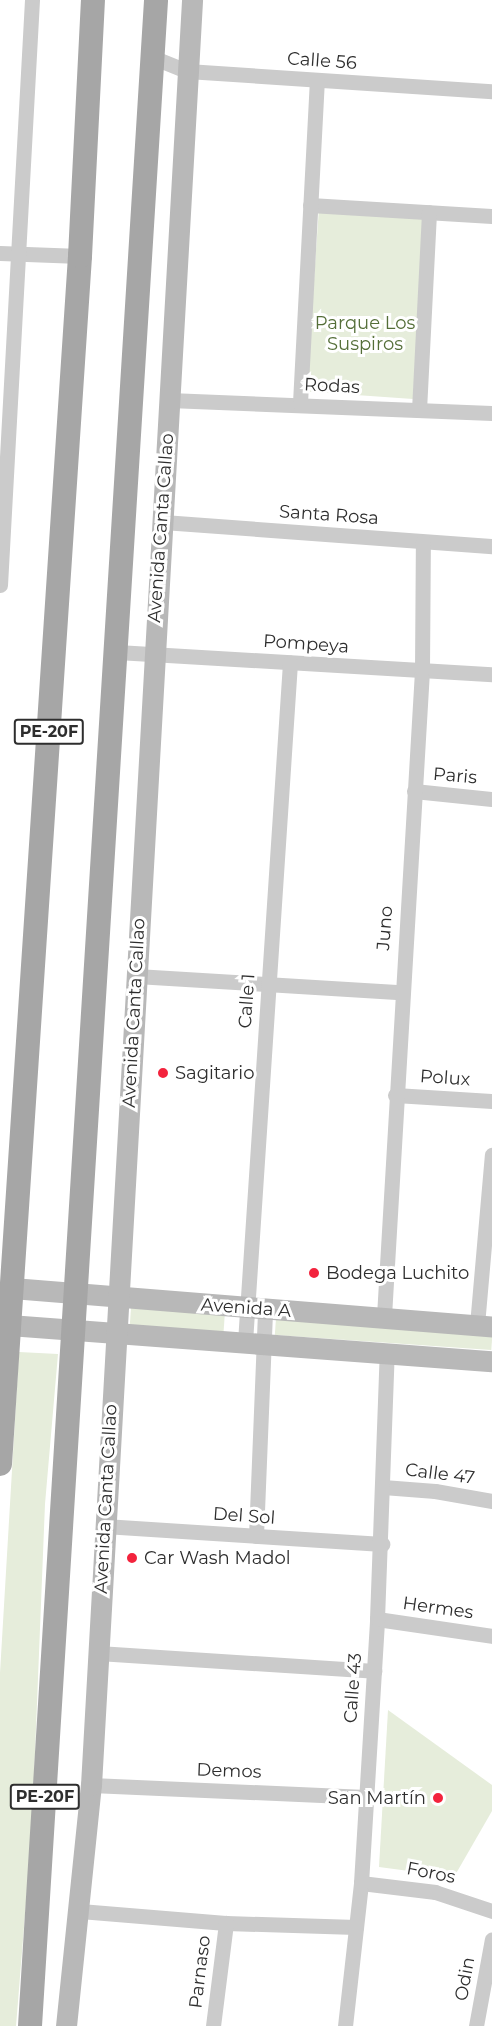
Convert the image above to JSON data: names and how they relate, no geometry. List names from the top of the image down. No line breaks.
{"streets":{"main road":["Avenida Canta Callao","PE-20F"],"street":["Calle 56","Rodas","Santa Rosa","Pompeya","Paris","Juno","Calle 1","Polux","Avenida A","Calle 47","Del Sol","Hermes","Calle 43","Demos","Foros","Parnaso","Odin"]},"crossings":[["Calle 56","Avenida Canta Callao"],["Rodas","Avenida Canta Callao"],["Santa Rosa","Avenida Canta Callao"],["Santa Rosa","Juno"],["Avenida Canta Callao","Pompeya"],["Avenida Canta Callao","Avenida A"],["Avenida Canta Callao","Del Sol"],["Avenida Canta Callao","Demos"],["Pompeya","Juno"],["Pompeya","Calle 1"],["PE-20F","Avenida A"],["Paris","Juno"],["Juno","Polux"],["Juno","Avenida A"],["Calle 1","Avenida A"],["Calle 1","Del Sol"],["Avenida A","Calle 43"],["Calle 47","Calle 43"],["Del Sol","Calle 43"],["Hermes","Calle 43"],["Calle 43","Demos"],["Calle 43","Foros"]],"parks":["Parque Los Suspiros"],"places":["Sagitario","Bodega Luchito","Car Wash Madol","San Martín"]}
